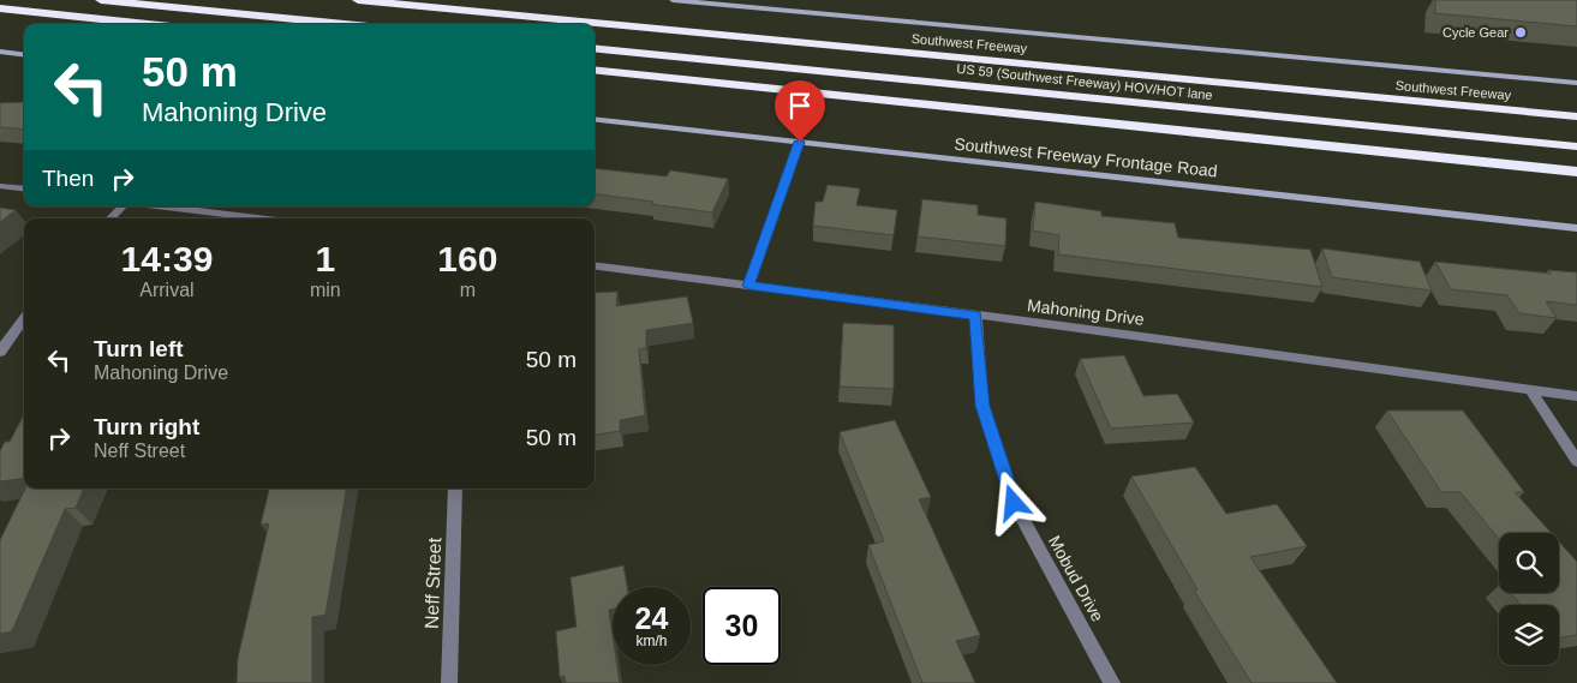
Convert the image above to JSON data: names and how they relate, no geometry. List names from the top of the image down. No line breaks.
{"streets":{"highway":["Southwest Freeway","US 59 (Southwest Freeway) HOV/HOT lane"],"main road":["Southwest Freeway Frontage Road"],"street":["Mahoning Drive","Mobud Drive","Neff Street"]},"crossings":[["Mahoning Drive","Mobud Drive"]],"places":["Cycle Gear"],"page":{"turn":["50 m","Mahoning Drive"],"then":"Then","eta":["14:39","Arrival","1","min","160","m"],"list":[{"name":"Turn left","note":"Mahoning Drive","value":"50 m"},{"name":"Turn right","note":"Neff Street","value":"50 m"}],"speed":"24 km/h","limit":"30"}}
